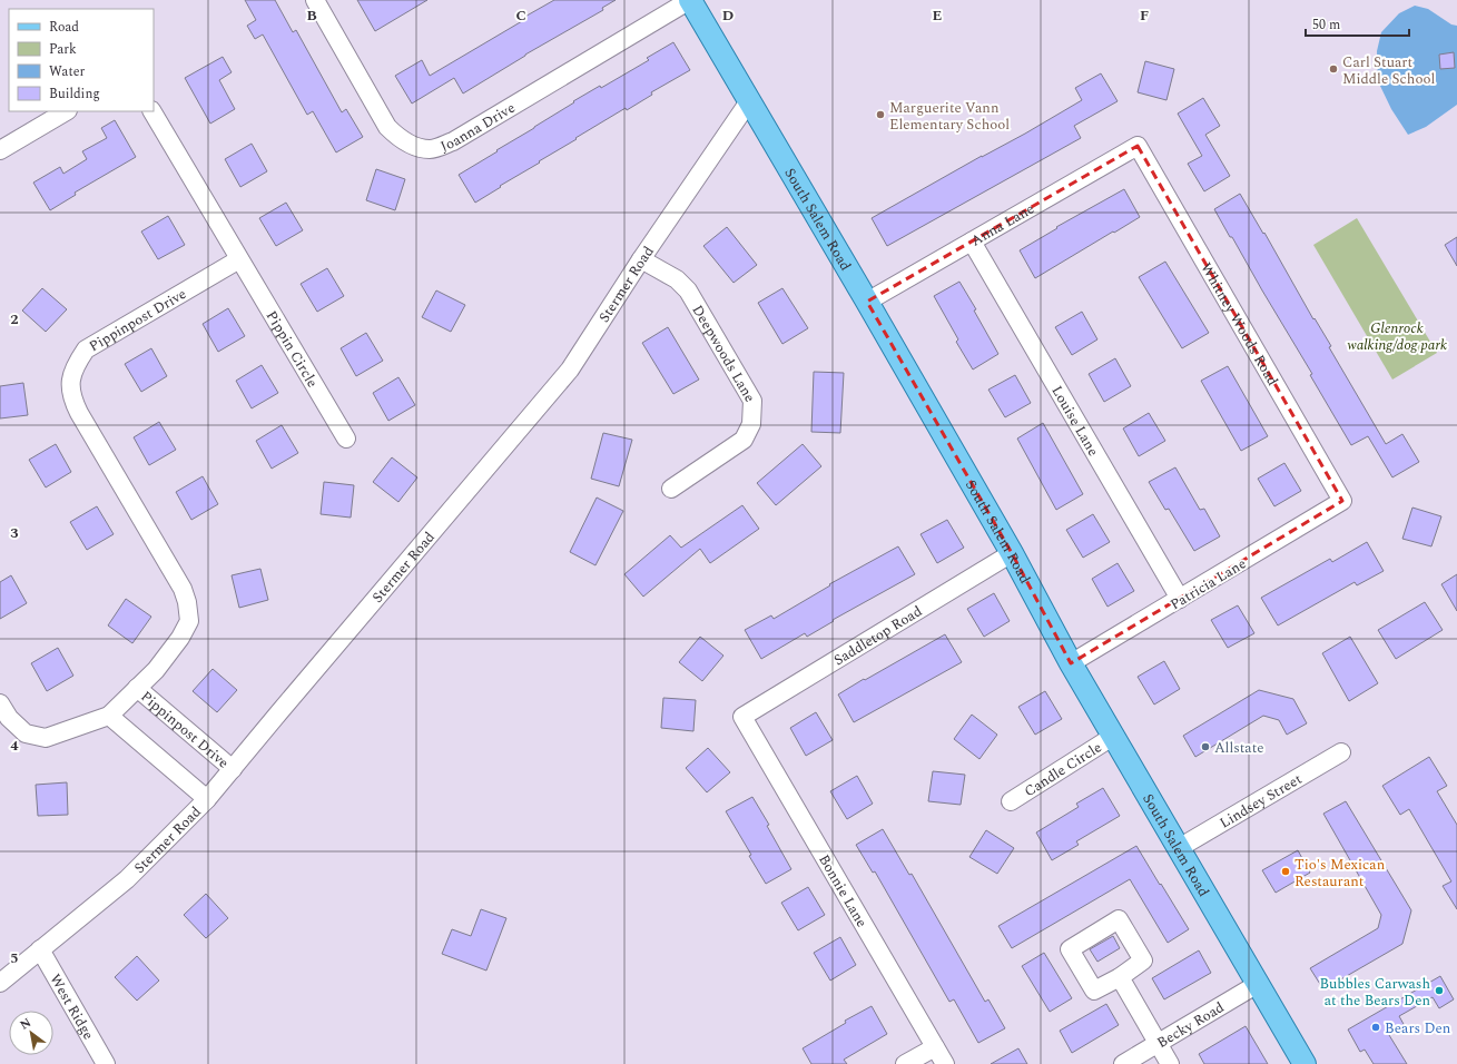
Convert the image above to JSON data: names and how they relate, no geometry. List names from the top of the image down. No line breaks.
{"streets":{"main road":["South Salem Road"],"street":["Joanna Drive","Anna Lane","Stermer Road","Pippinpost Drive","Whitney Woods Road","Pippin Circle","Deepwoods Lane","Louise Lane","Patricia Lane","Saddletop Road","Candle Circle","Lindsey Street","Bonnie Lane","West Ridge","Becky Road"]},"crossings":[["Joanna Drive","South Salem Road"],["South Salem Road","Anna Lane"],["South Salem Road","Stermer Road"],["South Salem Road","Patricia Lane"],["South Salem Road","Saddletop Road"],["South Salem Road","Candle Circle"],["South Salem Road","Lindsey Street"],["South Salem Road","Becky Road"],["Anna Lane","Whitney Woods Road"],["Anna Lane","Louise Lane"],["Stermer Road","Pippinpost Drive"],["Stermer Road","Deepwoods Lane"],["Stermer Road","West Ridge"],["Pippinpost Drive","Pippin Circle"],["Whitney Woods Road","Patricia Lane"],["Louise Lane","Patricia Lane"],["Saddletop Road","Bonnie Lane"]],"parks":["Glenrock walking/dog park"],"places":["Carl Stuart Middle School","Marguerite Vann Elementary School","Allstate","Tio's Mexican Restaurant","Bubbles Carwash at the Bears Den","Bears Den"],"legend":["Road","Park","Water","Building"],"scale_bar":"50 m","north":"top left","grid":{"columns":["B","C","D","E","F"],"rows":["2","3","4","5"]}}
